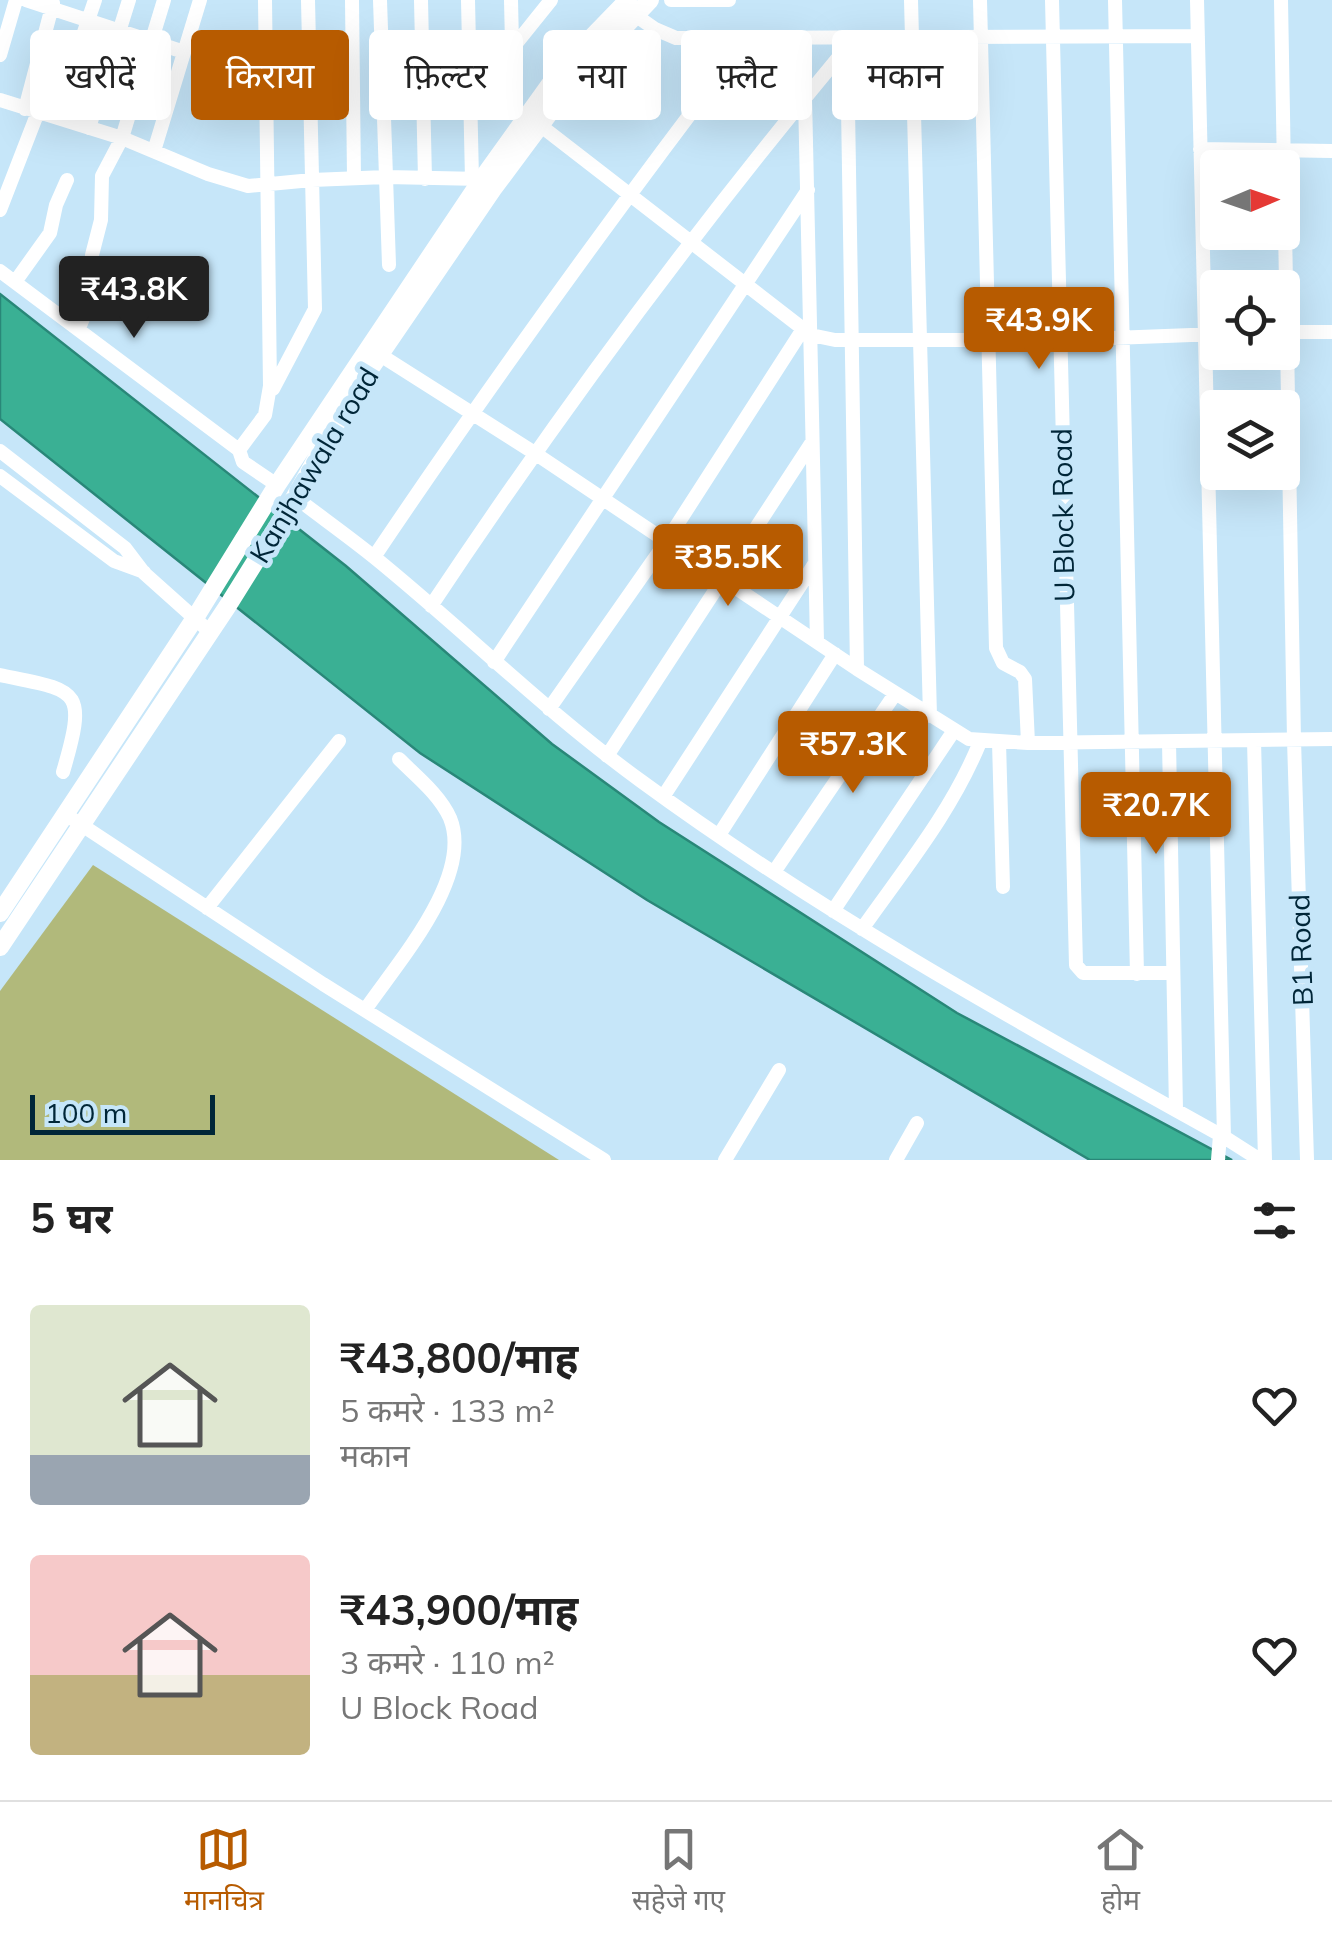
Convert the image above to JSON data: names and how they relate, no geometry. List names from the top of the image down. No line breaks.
{"streets":{"main road":["Kanjhawala road"],"street":["U Block Road","B1 Road"]},"scale_bar":"100 m","north":"right","page":{"chip":["खरीदें","किराया","फ़िल्टर","नया","फ़्लैट","मकान"],"price":["₹43.8K","₹43.9K","₹35.5K","₹57.3K","₹20.7K"],"scale":"100 m","heading":"5 घर","list":[{"name":"₹43,800/माह","note":"5 कमरे · 133 m² · मकान"},{"name":"₹43,900/माह","note":"3 कमरे · 110 m² · U Block Road"}],"tabs":["मानचित्र","सहेजे गए","होम"]}}
